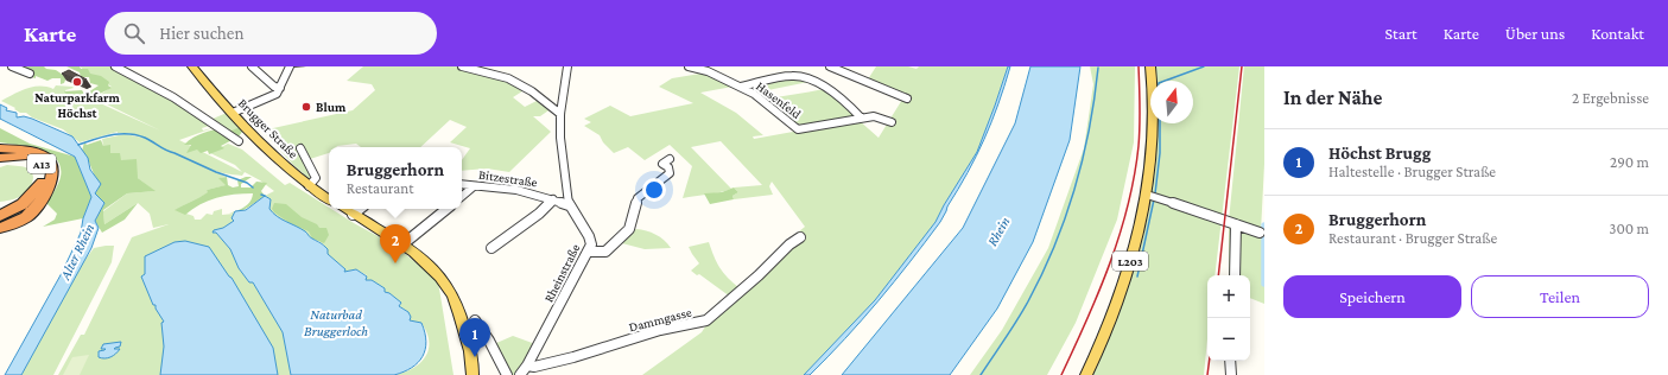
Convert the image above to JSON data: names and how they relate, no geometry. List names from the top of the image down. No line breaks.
{"streets":{"highway":["A13"],"main road":["Brugger Straße","L203"],"street":["Hasenfeld","Bitzestraße","Rheinstraße","Dammgasse"]},"crossings":[["Bitzestraße","Rheinstraße"],["Rheinstraße","Dammgasse"]],"water":["Rhein","Alter Rhein","Naturbad Bruggerloch"],"places":["Naturparkfarm Höchst","Blum"],"north":"top","page":{"header":"Karte","search":"Hier suchen","nav":["Start","Karte","Über uns","Kontakt"],"heading":["In der Nähe","2 Ergebnisse"],"list":[{"mark":"1","name":"Höchst Brugg","note":"Haltestelle · Brugger Straße","value":"290 m"},{"mark":"2","name":"Bruggerhorn","note":"Restaurant · Brugger Straße","value":"300 m"}],"popup":["Bruggerhorn","Restaurant"],"pins":["2","1"],"buttons":["Speichern","Teilen"],"map_buttons":["+","−"]}}
